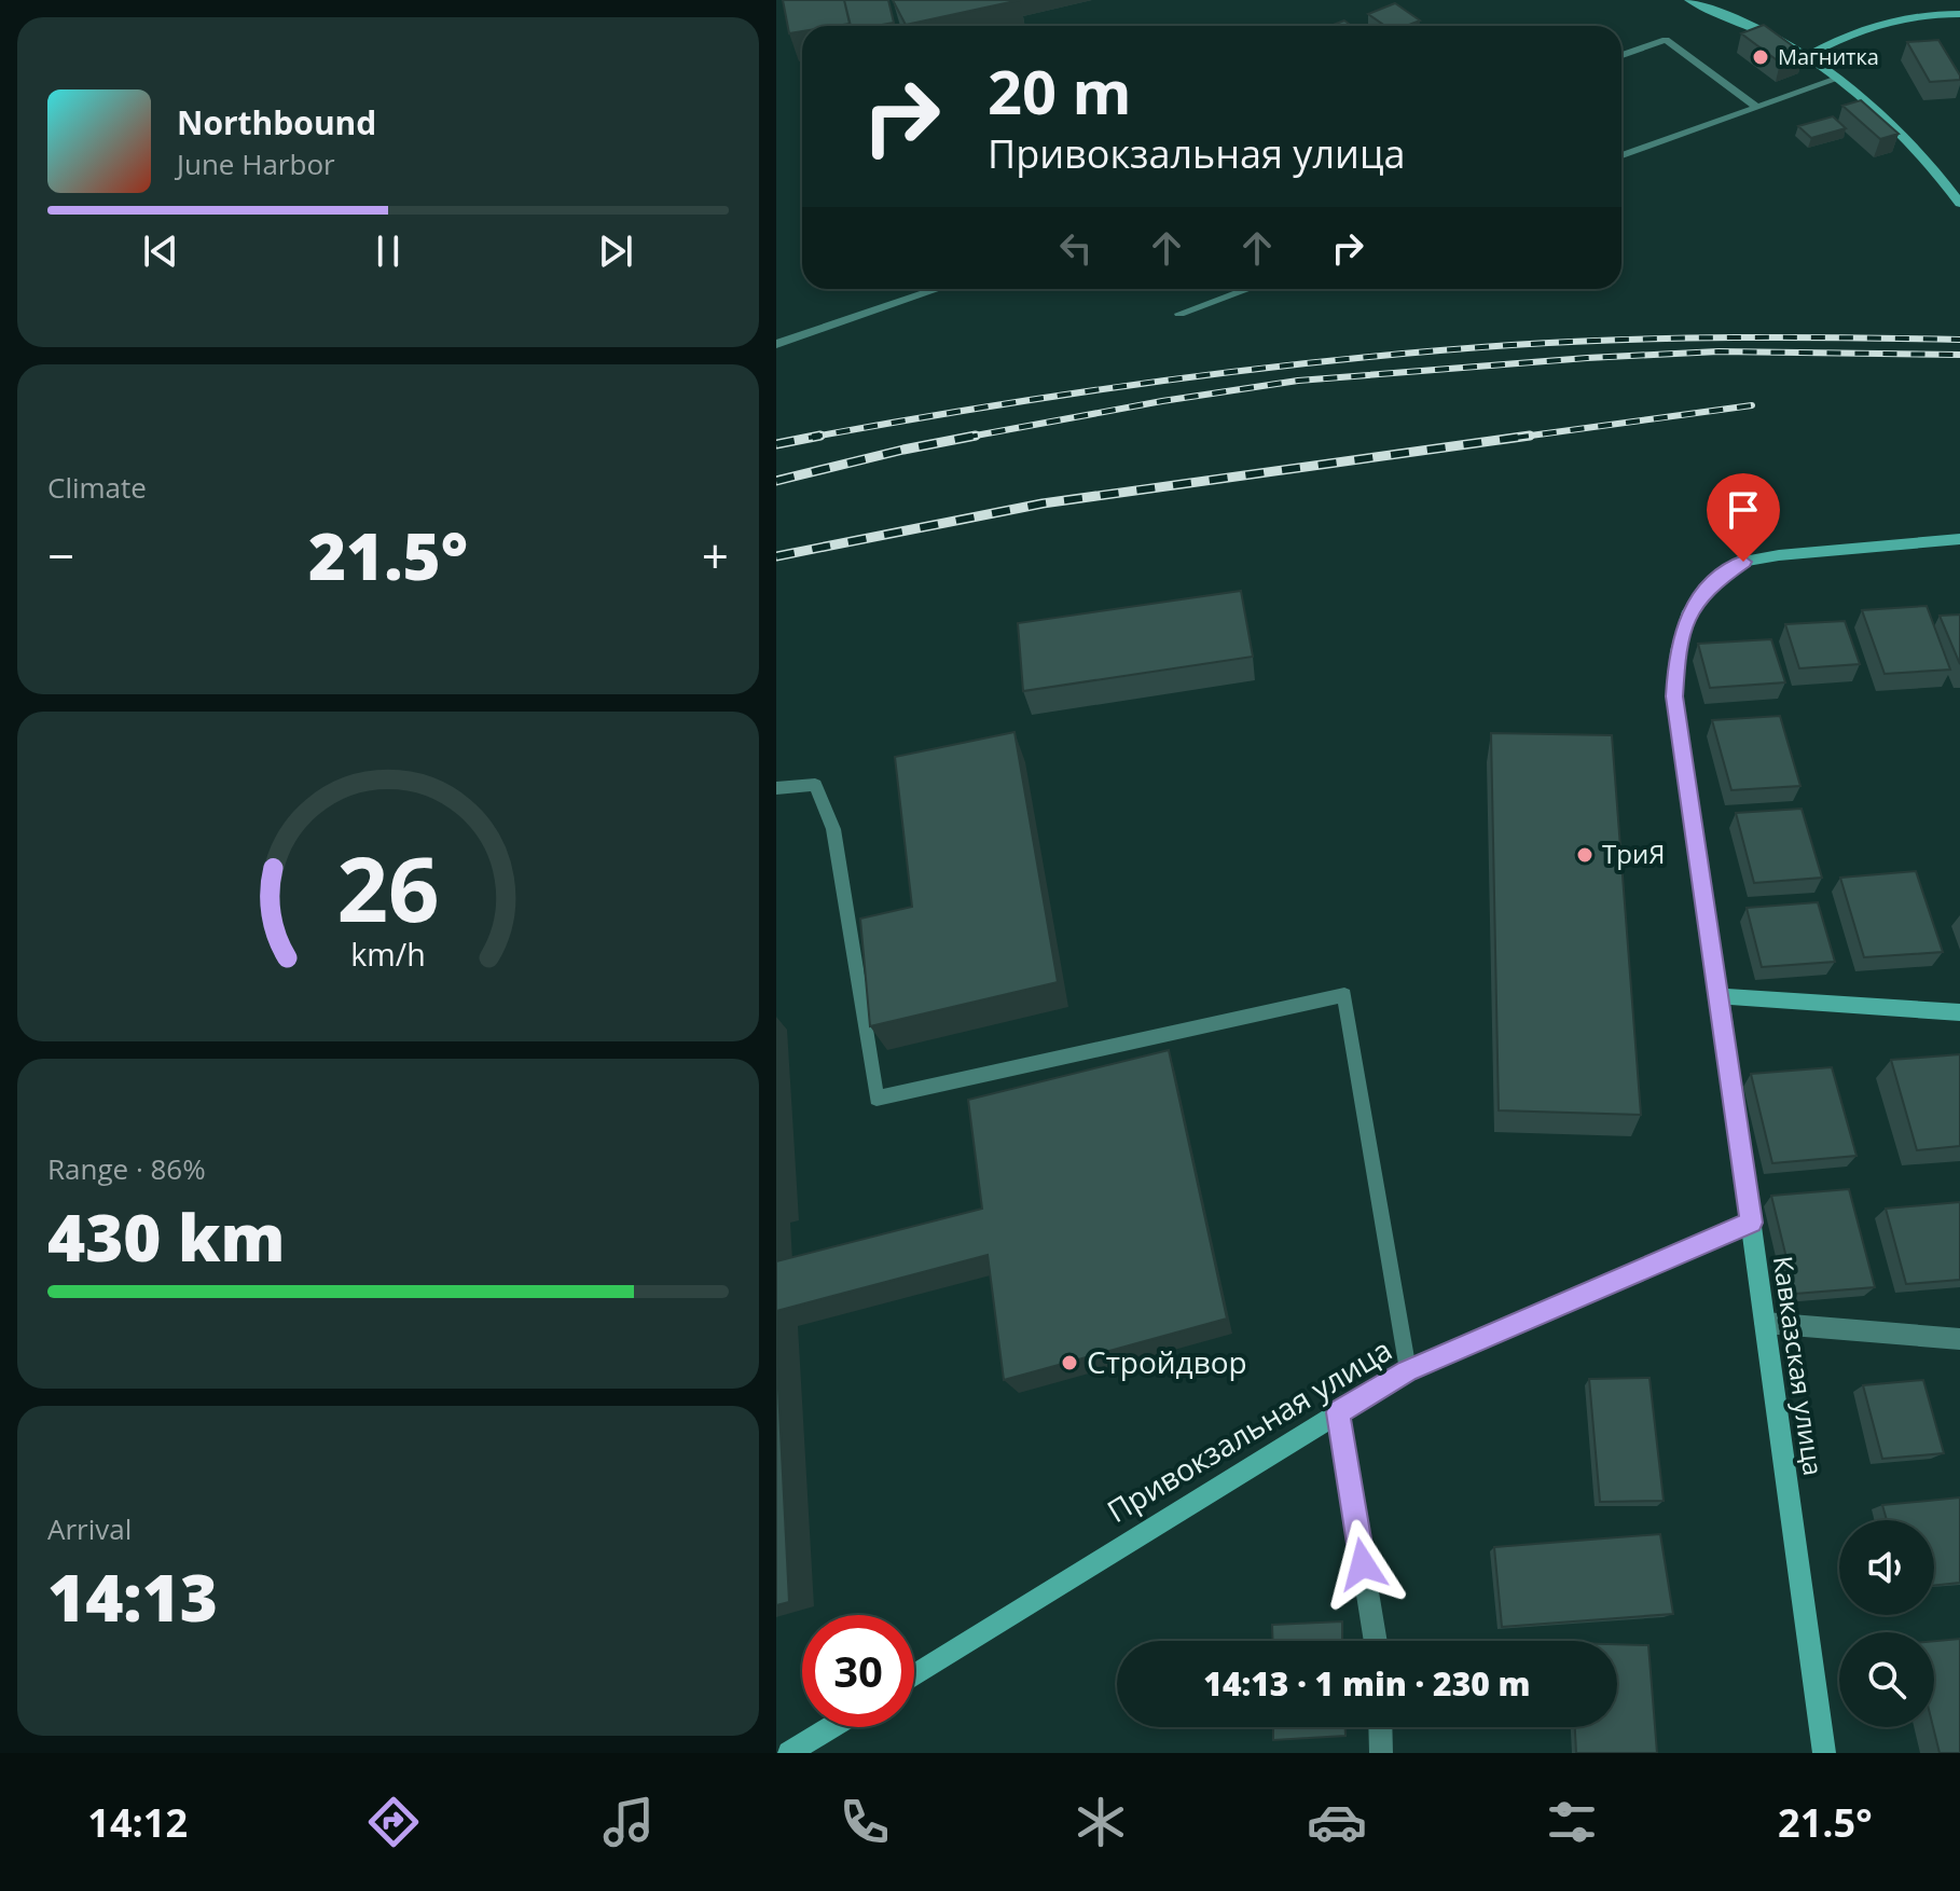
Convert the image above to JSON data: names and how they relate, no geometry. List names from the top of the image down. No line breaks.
{"streets":{"main road":["Кавказская улица","Привокзальная улица"]},"crossings":[["Кавказская улица","Привокзальная улица"]],"places":["Магнитка","ТриЯ","Стройдвор"],"page":{"turn":["20 m","Привокзальная улица"],"song":["Northbound","June Harbor"],"tile":["Climate",["Range · 86%","430 km"],["Arrival","14:13"]],"heat":["−","21.5°","+"],"limit":"30","trip":"14:13 · 1 min · 230 m","tabs":["14:12","21.5°"],"gauge":["26","km/h"]}}
